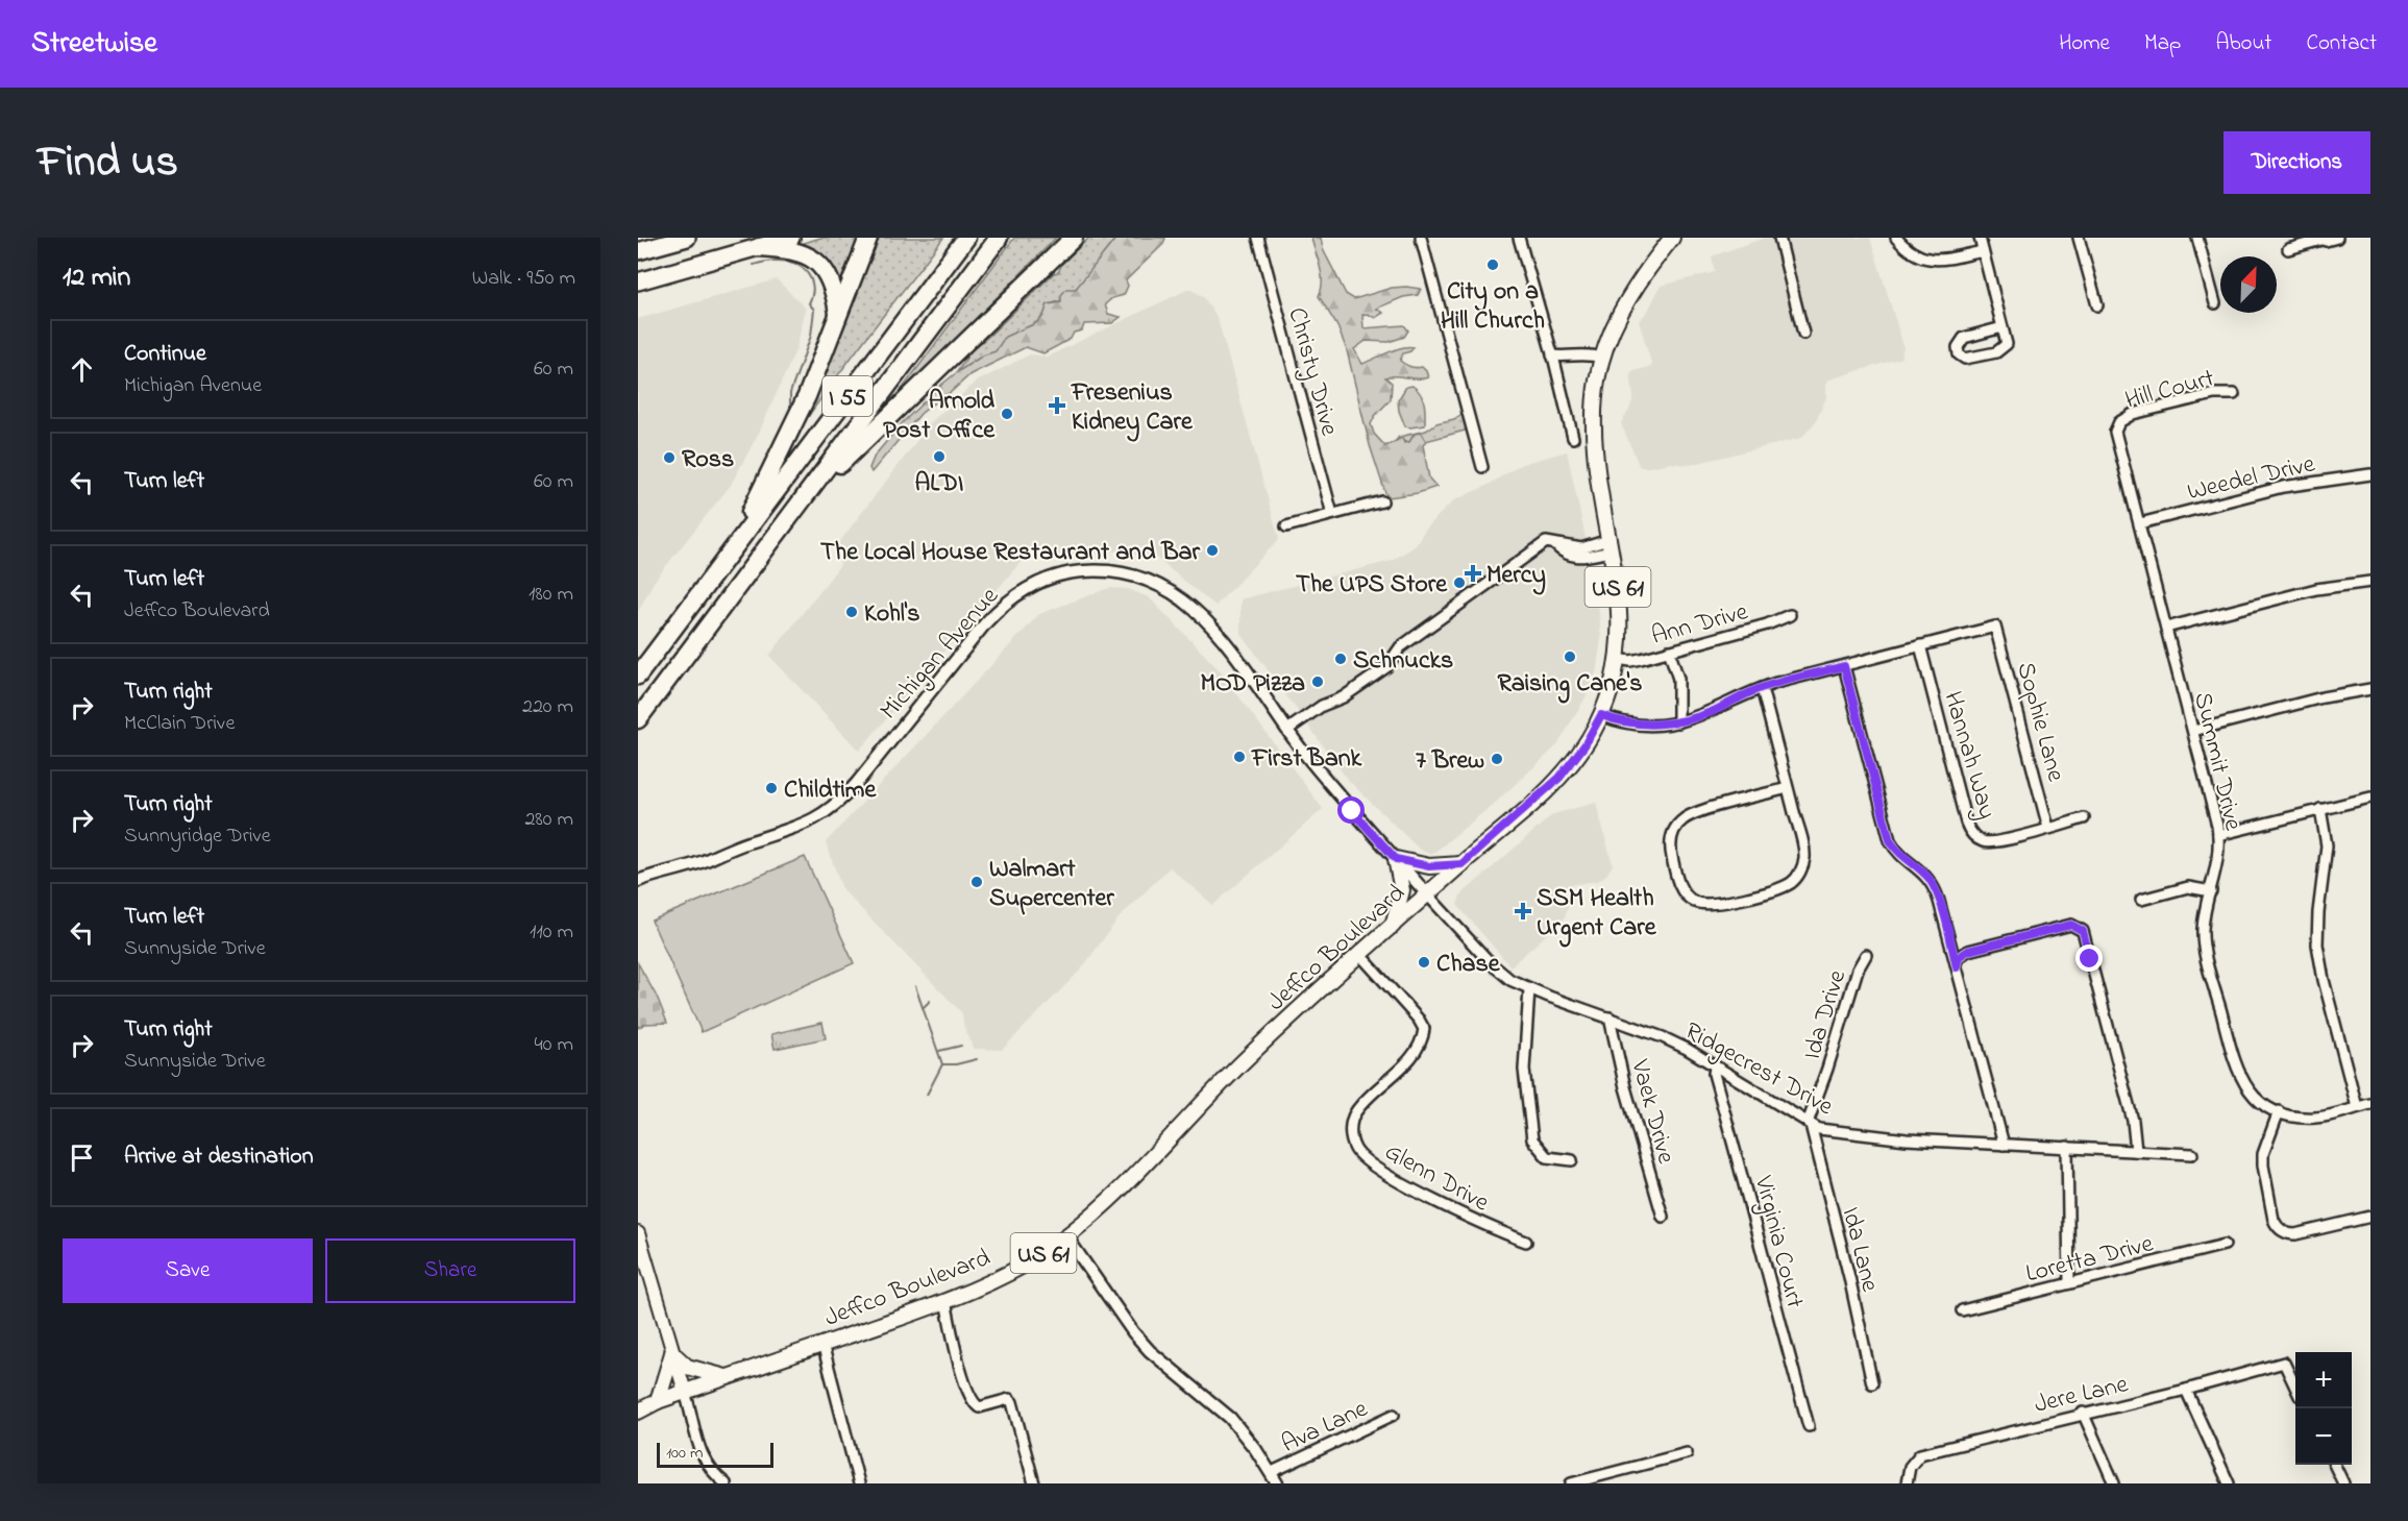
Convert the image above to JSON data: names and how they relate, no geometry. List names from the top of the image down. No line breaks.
{"streets":{"highway":["I 55"],"main road":["US 61","Jeffco Boulevard"],"street":["Christy Drive","Hill Court","Weedel Drive","Ann Drive","Michigan Avenue","Sophie Lane","Hannah Way","Summit Drive","Ida Drive","Ridgecrest Drive","Vaek Drive","Glenn Drive","Virginia Court","Ida Lane","Loretta Drive","Jere Lane","Ava Lane"]},"crossings":[["Hill Court","Summit Drive"],["Weedel Drive","Summit Drive"],["Ann Drive","Jeffco Boulevard"],["Michigan Avenue","Jeffco Boulevard"],["Michigan Avenue","Ridgecrest Drive"],["Sophie Lane","Hannah Way"],["Jeffco Boulevard","Ridgecrest Drive"],["Jeffco Boulevard","Glenn Drive"],["Ida Drive","Ridgecrest Drive"],["Ida Drive","Ida Lane"],["Ridgecrest Drive","Vaek Drive"],["Ridgecrest Drive","Virginia Court"],["Ridgecrest Drive","Ida Lane"]],"places":{"other":["City on a Hill Church","Arnold Post Office","ALDI","Ross","The Local House Restaurant and Bar","The UPS Store","Kohl's","Raising Cane's","Schnucks","MOD Pizza","First Bank","7 Brew","Childtime","Walmart Supercenter","Chase"],"health":["Fresenius Kidney Care","Mercy","SSM Health Urgent Care"]},"scale_bar":"100 m","north":"top right","page":{"header":"Streetwise","nav":["Home","Map","About","Contact"],"title":"Find us","buttons":["Directions",["Save","Share"]],"heading":["12 min","Walk · 950 m"],"list":[["Continue","Michigan Avenue","60 m"],["Turn left","60 m"],["Turn left","Jeffco Boulevard","180 m"],["Turn right","McClain Drive","220 m"],["Turn right","Sunnyridge Drive","280 m"],["Turn left","Sunnyside Drive","110 m"],["Turn right","Sunnyside Drive","40 m"],"Arrive at destination"],"map_buttons":["+","−"],"scale":"100 m"}}
